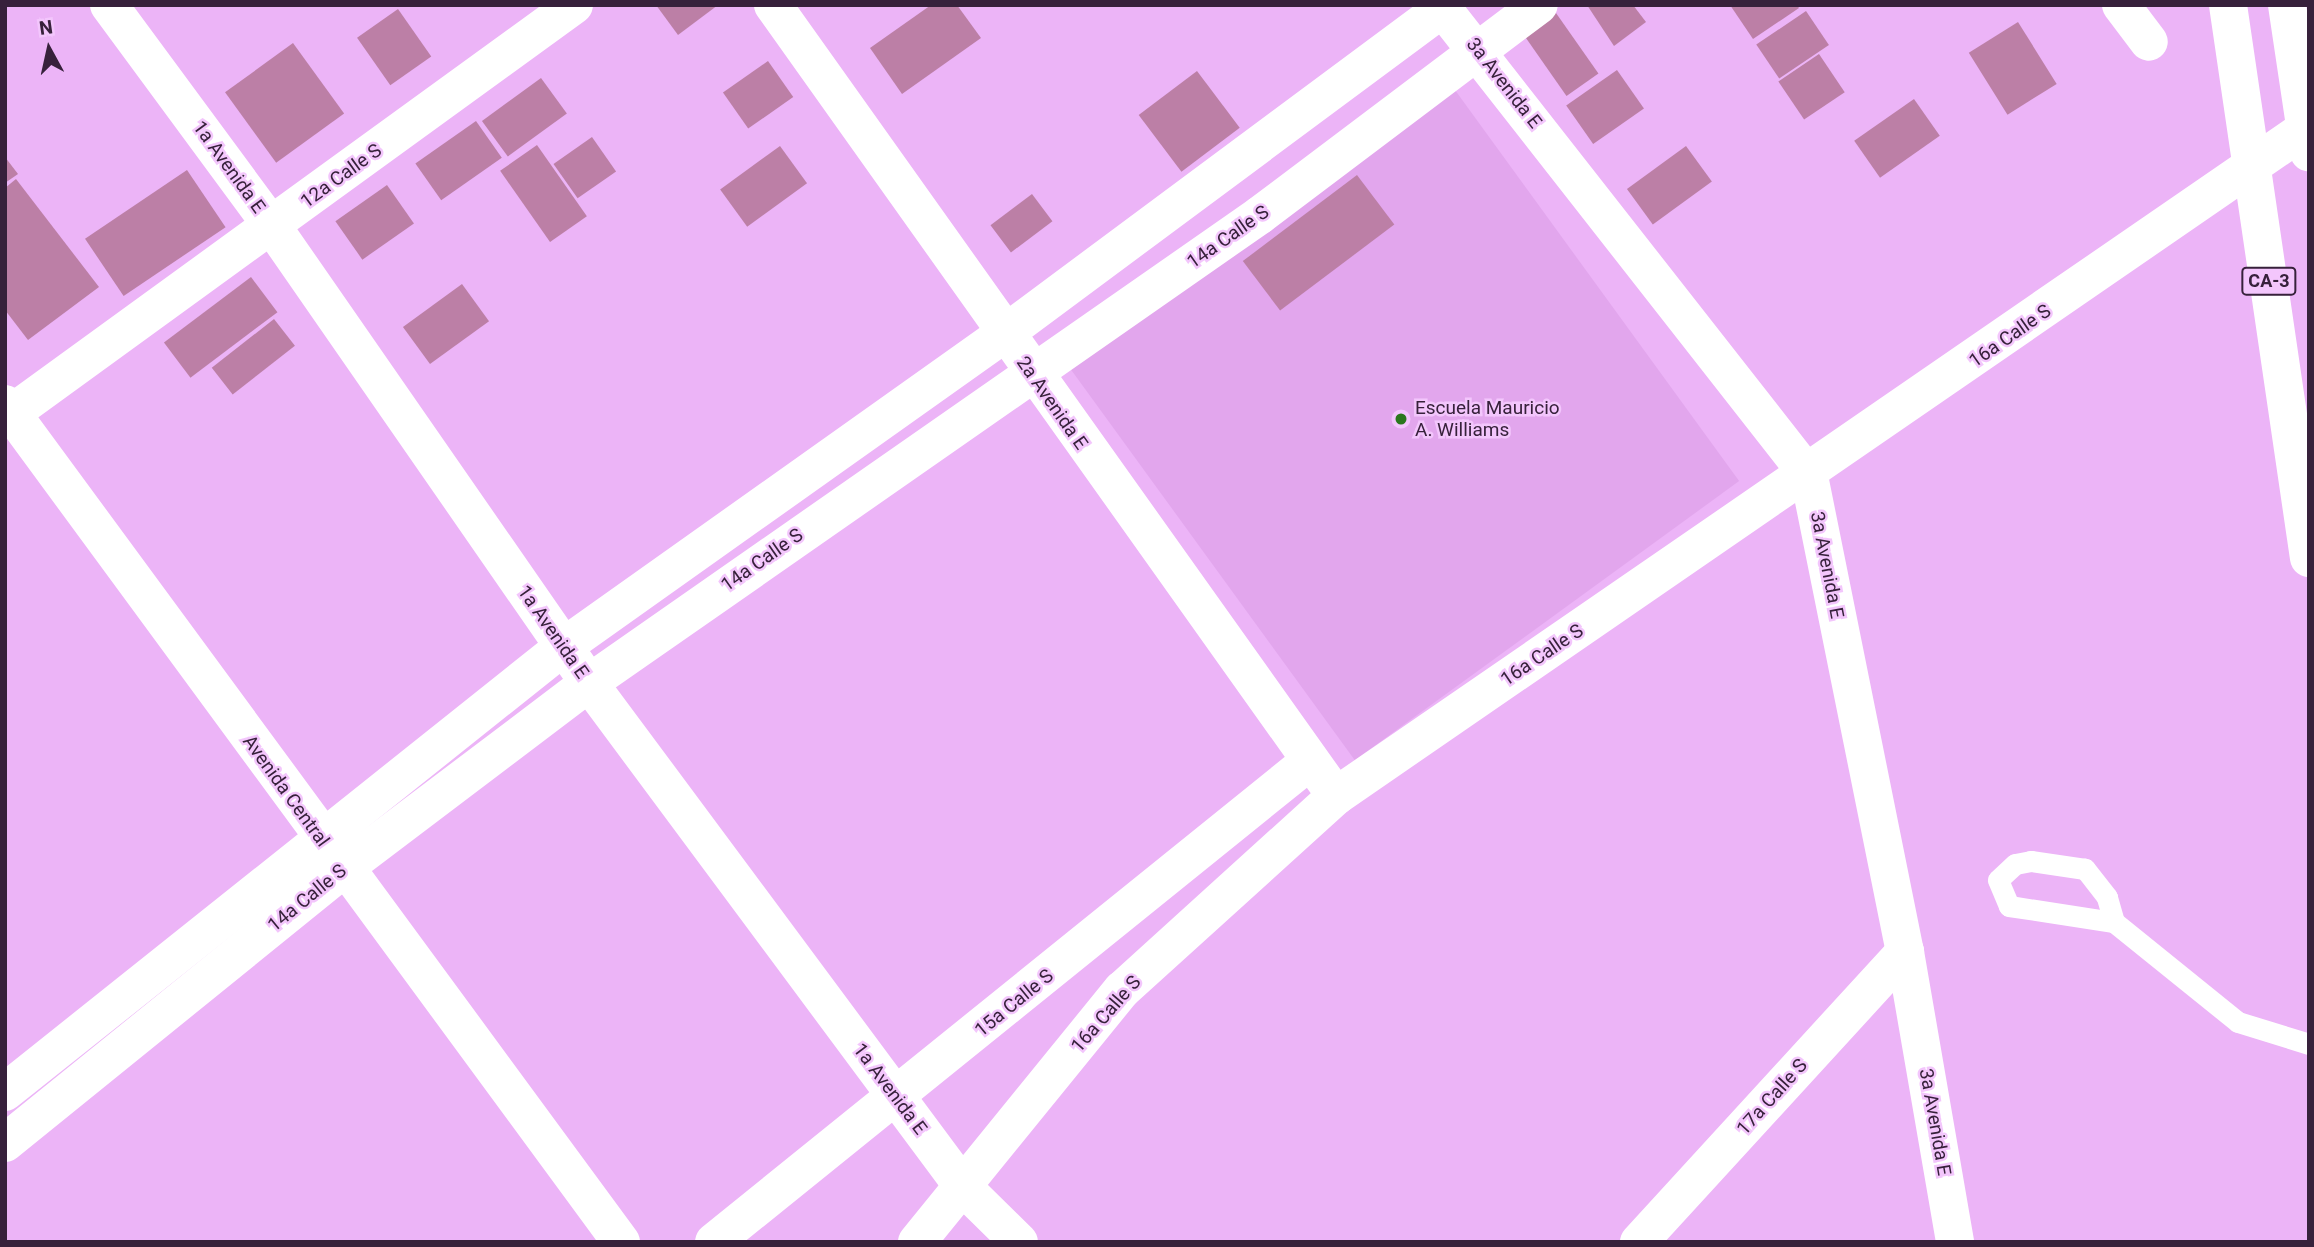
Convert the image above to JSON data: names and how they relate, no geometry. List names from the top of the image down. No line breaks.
{"streets":{"main road":["3a Avenida E","1a Avenida E","12a Calle S","14a Calle S","CA-3","16a Calle S","2a Avenida E","Avenida Central","15a Calle S","17a Calle S"]},"crossings":[["3a Avenida E","14a Calle S"],["3a Avenida E","16a Calle S"],["3a Avenida E","17a Calle S"],["1a Avenida E","12a Calle S"],["1a Avenida E","14a Calle S"],["1a Avenida E","16a Calle S"],["1a Avenida E","15a Calle S"],["12a Calle S","Avenida Central"],["14a Calle S","2a Avenida E"],["14a Calle S","Avenida Central"],["CA-3","16a Calle S"],["16a Calle S","2a Avenida E"],["2a Avenida E","15a Calle S"]],"places":["Escuela Mauricio A. Williams"],"north":"top"}
